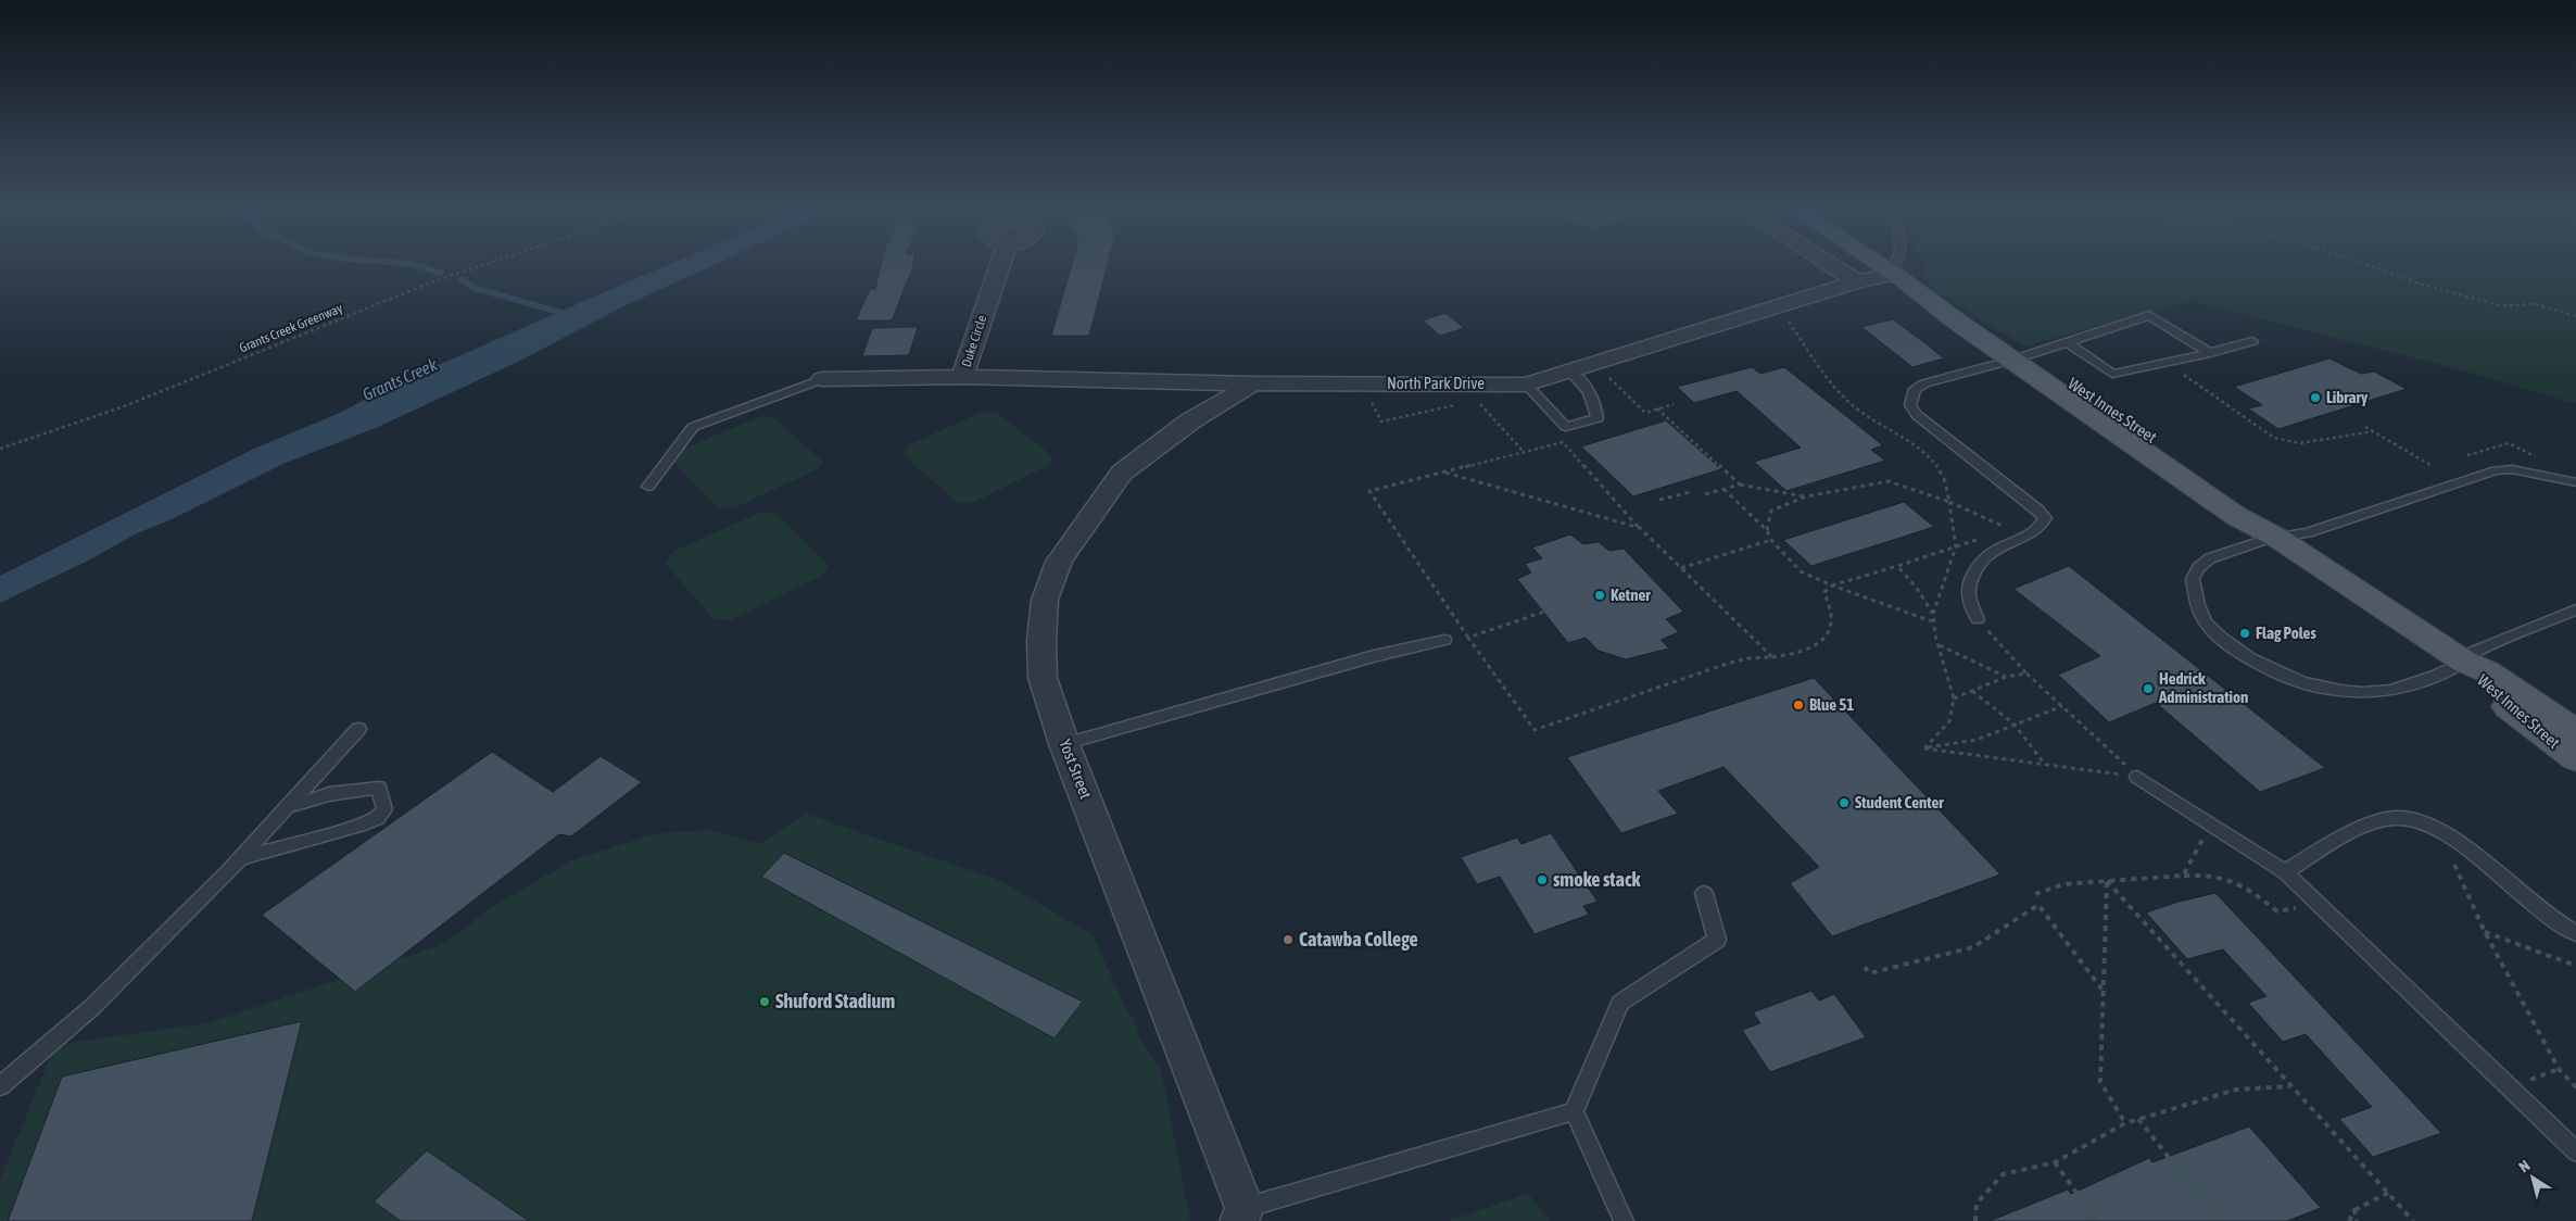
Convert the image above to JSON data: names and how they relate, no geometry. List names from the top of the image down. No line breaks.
{"streets":{"main road":["West Innes Street"],"street":["Duke Circle","North Park Drive","Yost Street"],"path":["Grants Creek Greenway"]},"crossings":[["Duke Circle","North Park Drive"],["North Park Drive","West Innes Street"],["North Park Drive","Yost Street"]],"water":["Grants Creek"],"places":["Library","Ketner","Flag Poles","Hedrick Administration","Blue 51","Student Center","smoke stack","Catawba College","Shuford Stadium"],"north":"top left"}
